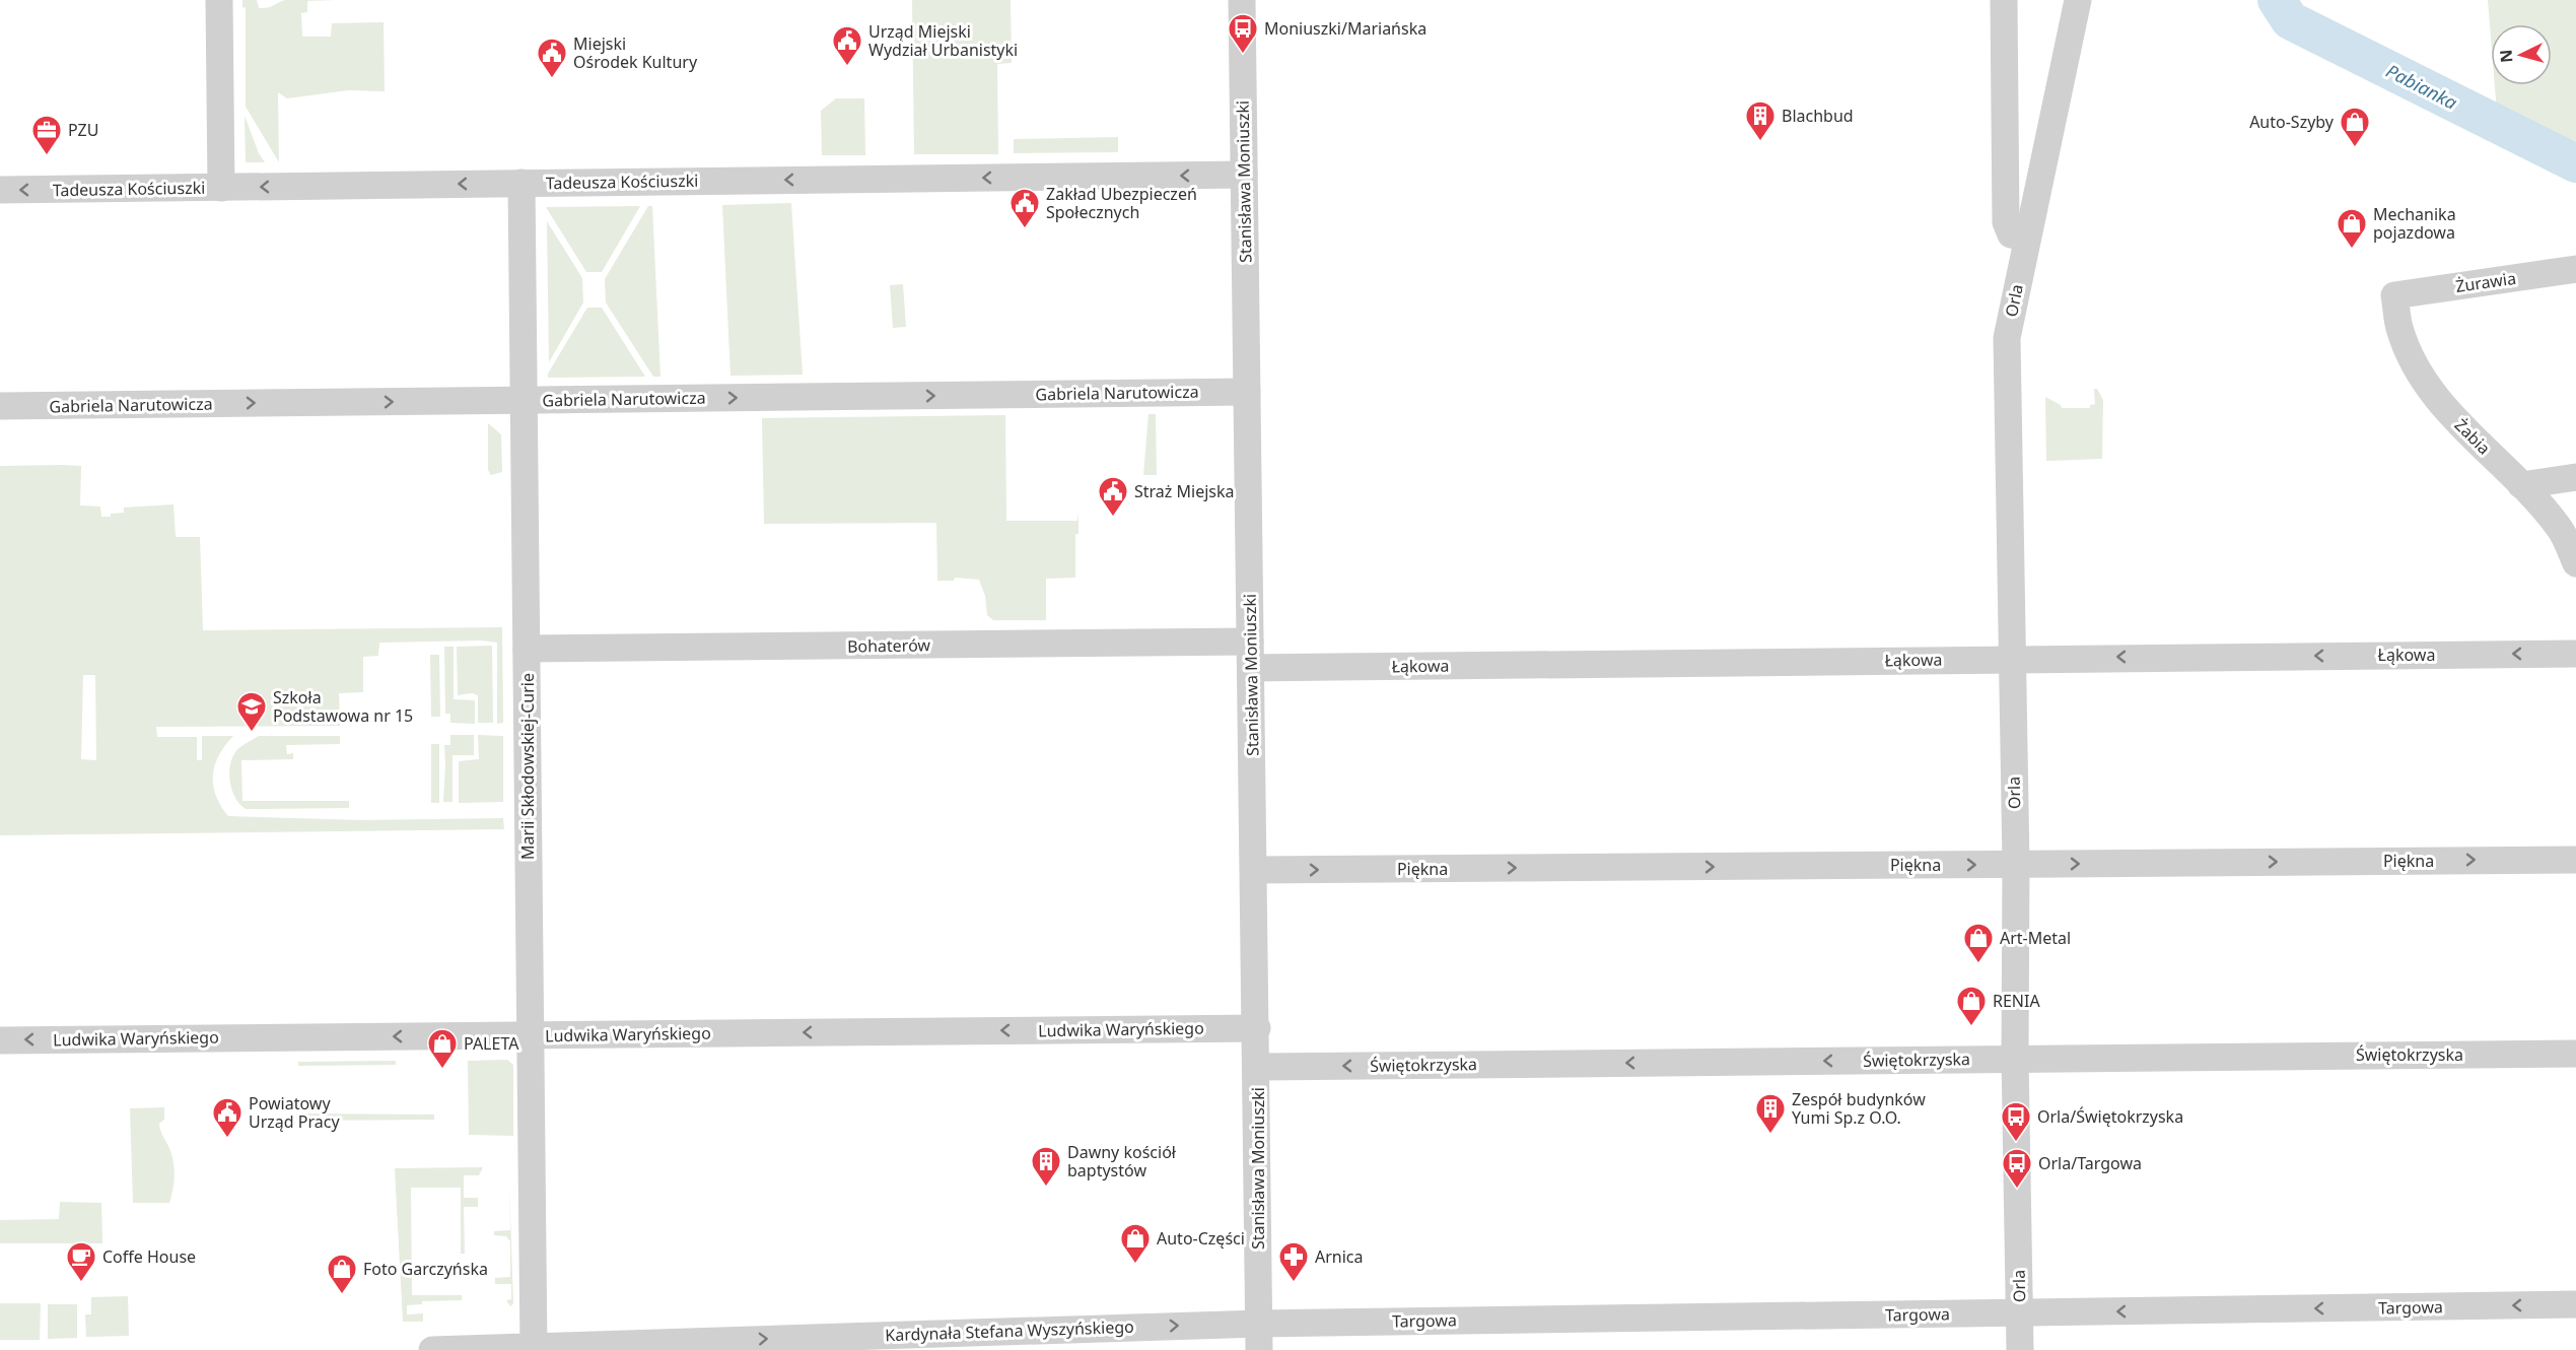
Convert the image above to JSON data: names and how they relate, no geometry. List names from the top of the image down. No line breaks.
{"streets":{"street":["Tadeusza Kościuszki","Stanisława Moniuszki","Żurawia","Orla","Gabriela Narutowicza","Żabia","Bohaterów","Łąkowa","Marii Skłodowskiej-Curie","Piękna","Ludwika Waryńskiego","Świętokrzyska","Targowa","Kardynała Stefana Wyszyńskiego"]},"crossings":[["Tadeusza Kościuszki","Stanisława Moniuszki"],["Tadeusza Kościuszki","Marii Skłodowskiej-Curie"],["Stanisława Moniuszki","Gabriela Narutowicza"],["Stanisława Moniuszki","Bohaterów"],["Stanisława Moniuszki","Łąkowa"],["Stanisława Moniuszki","Piękna"],["Stanisława Moniuszki","Ludwika Waryńskiego"],["Stanisława Moniuszki","Świętokrzyska"],["Stanisława Moniuszki","Targowa"],["Stanisława Moniuszki","Kardynała Stefana Wyszyńskiego"],["Żurawia","Żabia"],["Orla","Łąkowa"],["Orla","Piękna"],["Orla","Świętokrzyska"],["Orla","Targowa"],["Gabriela Narutowicza","Marii Skłodowskiej-Curie"],["Bohaterów","Łąkowa"],["Bohaterów","Marii Skłodowskiej-Curie"],["Marii Skłodowskiej-Curie","Ludwika Waryńskiego"],["Marii Skłodowskiej-Curie","Kardynała Stefana Wyszyńskiego"],["Targowa","Kardynała Stefana Wyszyńskiego"]],"one_way":["Tadeusza Kościuszki","Gabriela Narutowicza","Łąkowa","Piękna","Ludwika Waryńskiego","Świętokrzyska","Targowa","Kardynała Stefana Wyszyńskiego"],"water":["Pabianka"],"places":{"bus stop":["Moniuszki/Mariańska","Orla/Świętokrzyska","Orla/Targowa"],"public building":["Urząd Miejski Wydział Urbanistyki","Miejski Ośrodek Kultury","Zakład Ubezpieczeń Społecznych","Straż Miejska","Powiatowy Urząd Pracy"],"building":["Blachbud","Zespół budynków Yumi Sp.z O.O.","Dawny kościół baptystów"],"shop":["Auto-Szyby","Mechanika pojazdowa","Art-Metal","RENIA","PALETA","Auto-Części","Foto Garczyńska"],"office":["PZU"],"school or university":["Szkoła Podstawowa nr 15"],"cafe":["Coffe House"],"pharmacy":["Arnica"]},"north":"left"}
